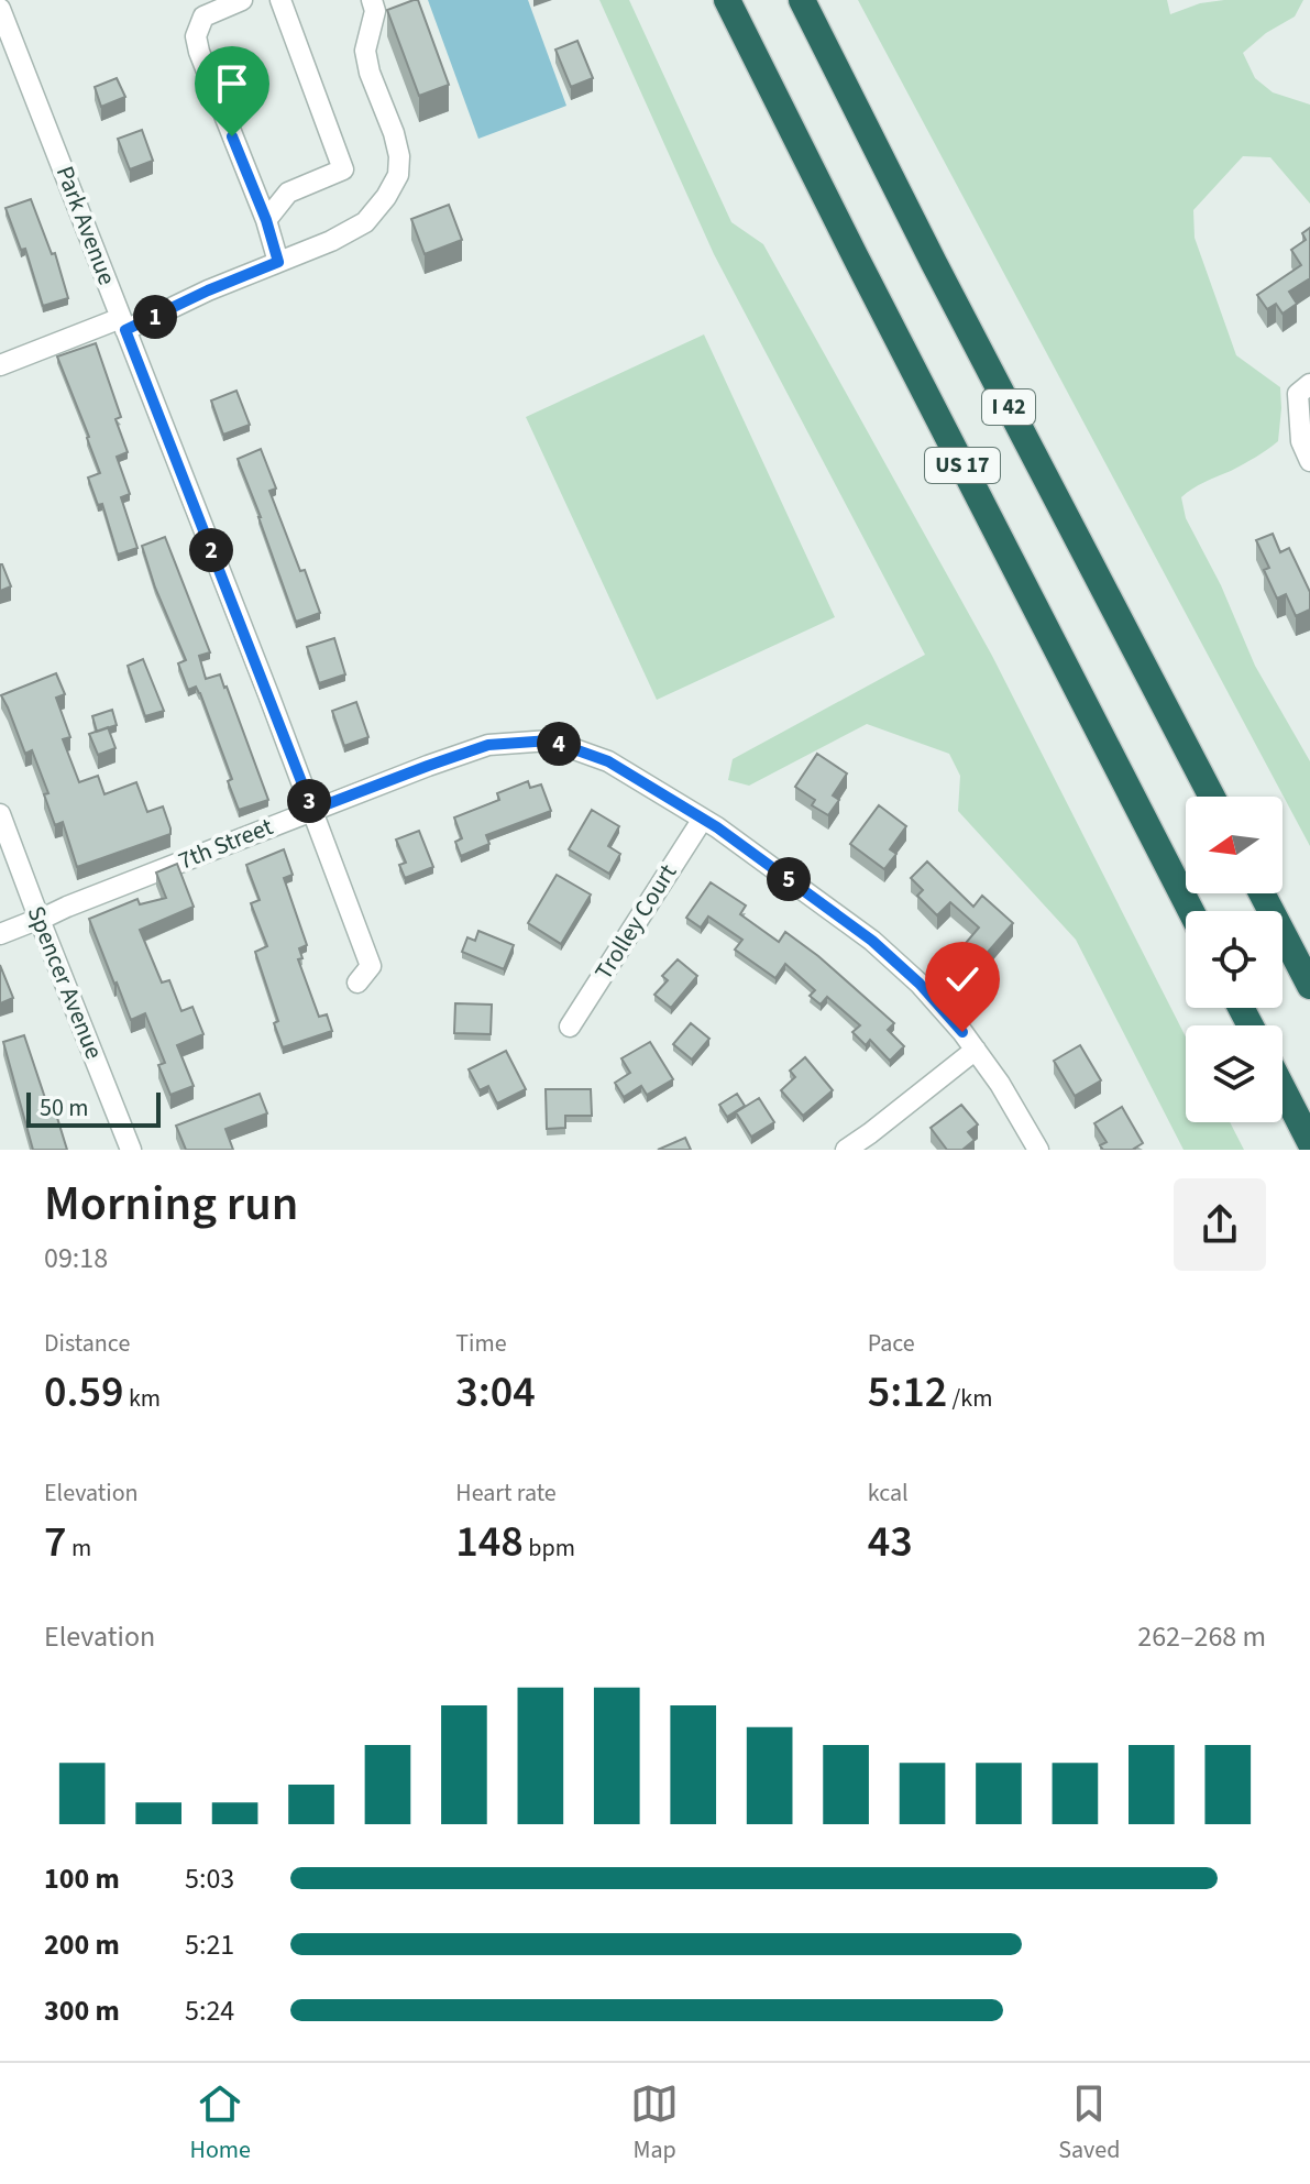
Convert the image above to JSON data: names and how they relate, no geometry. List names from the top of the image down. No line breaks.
{"streets":{"highway":["I 42","US 17"],"street":["Park Avenue","7th Street","Trolley Court","Spencer Avenue"]},"crossings":[["Park Avenue","7th Street"],["7th Street","Trolley Court"],["7th Street","Spencer Avenue"]],"scale_bar":"50 m","north":"left","page":{"pins":["1","2","4","3","5"],"scale":"50 m","heading":["Morning run","09:18"],"stats":[["Distance","0.59 km"],["Time","3:04"],["Pace","5:12 /km"],["Elevation","7 m"],["Heart rate","148 bpm"],["kcal","43"]],"chart":["Elevation","262–268 m"],"list":[{"name":"100 m","note":"5:03"},{"name":"200 m","note":"5:21"},{"name":"300 m","note":"5:24"}],"tabs":["Home","Map","Saved"]}}
